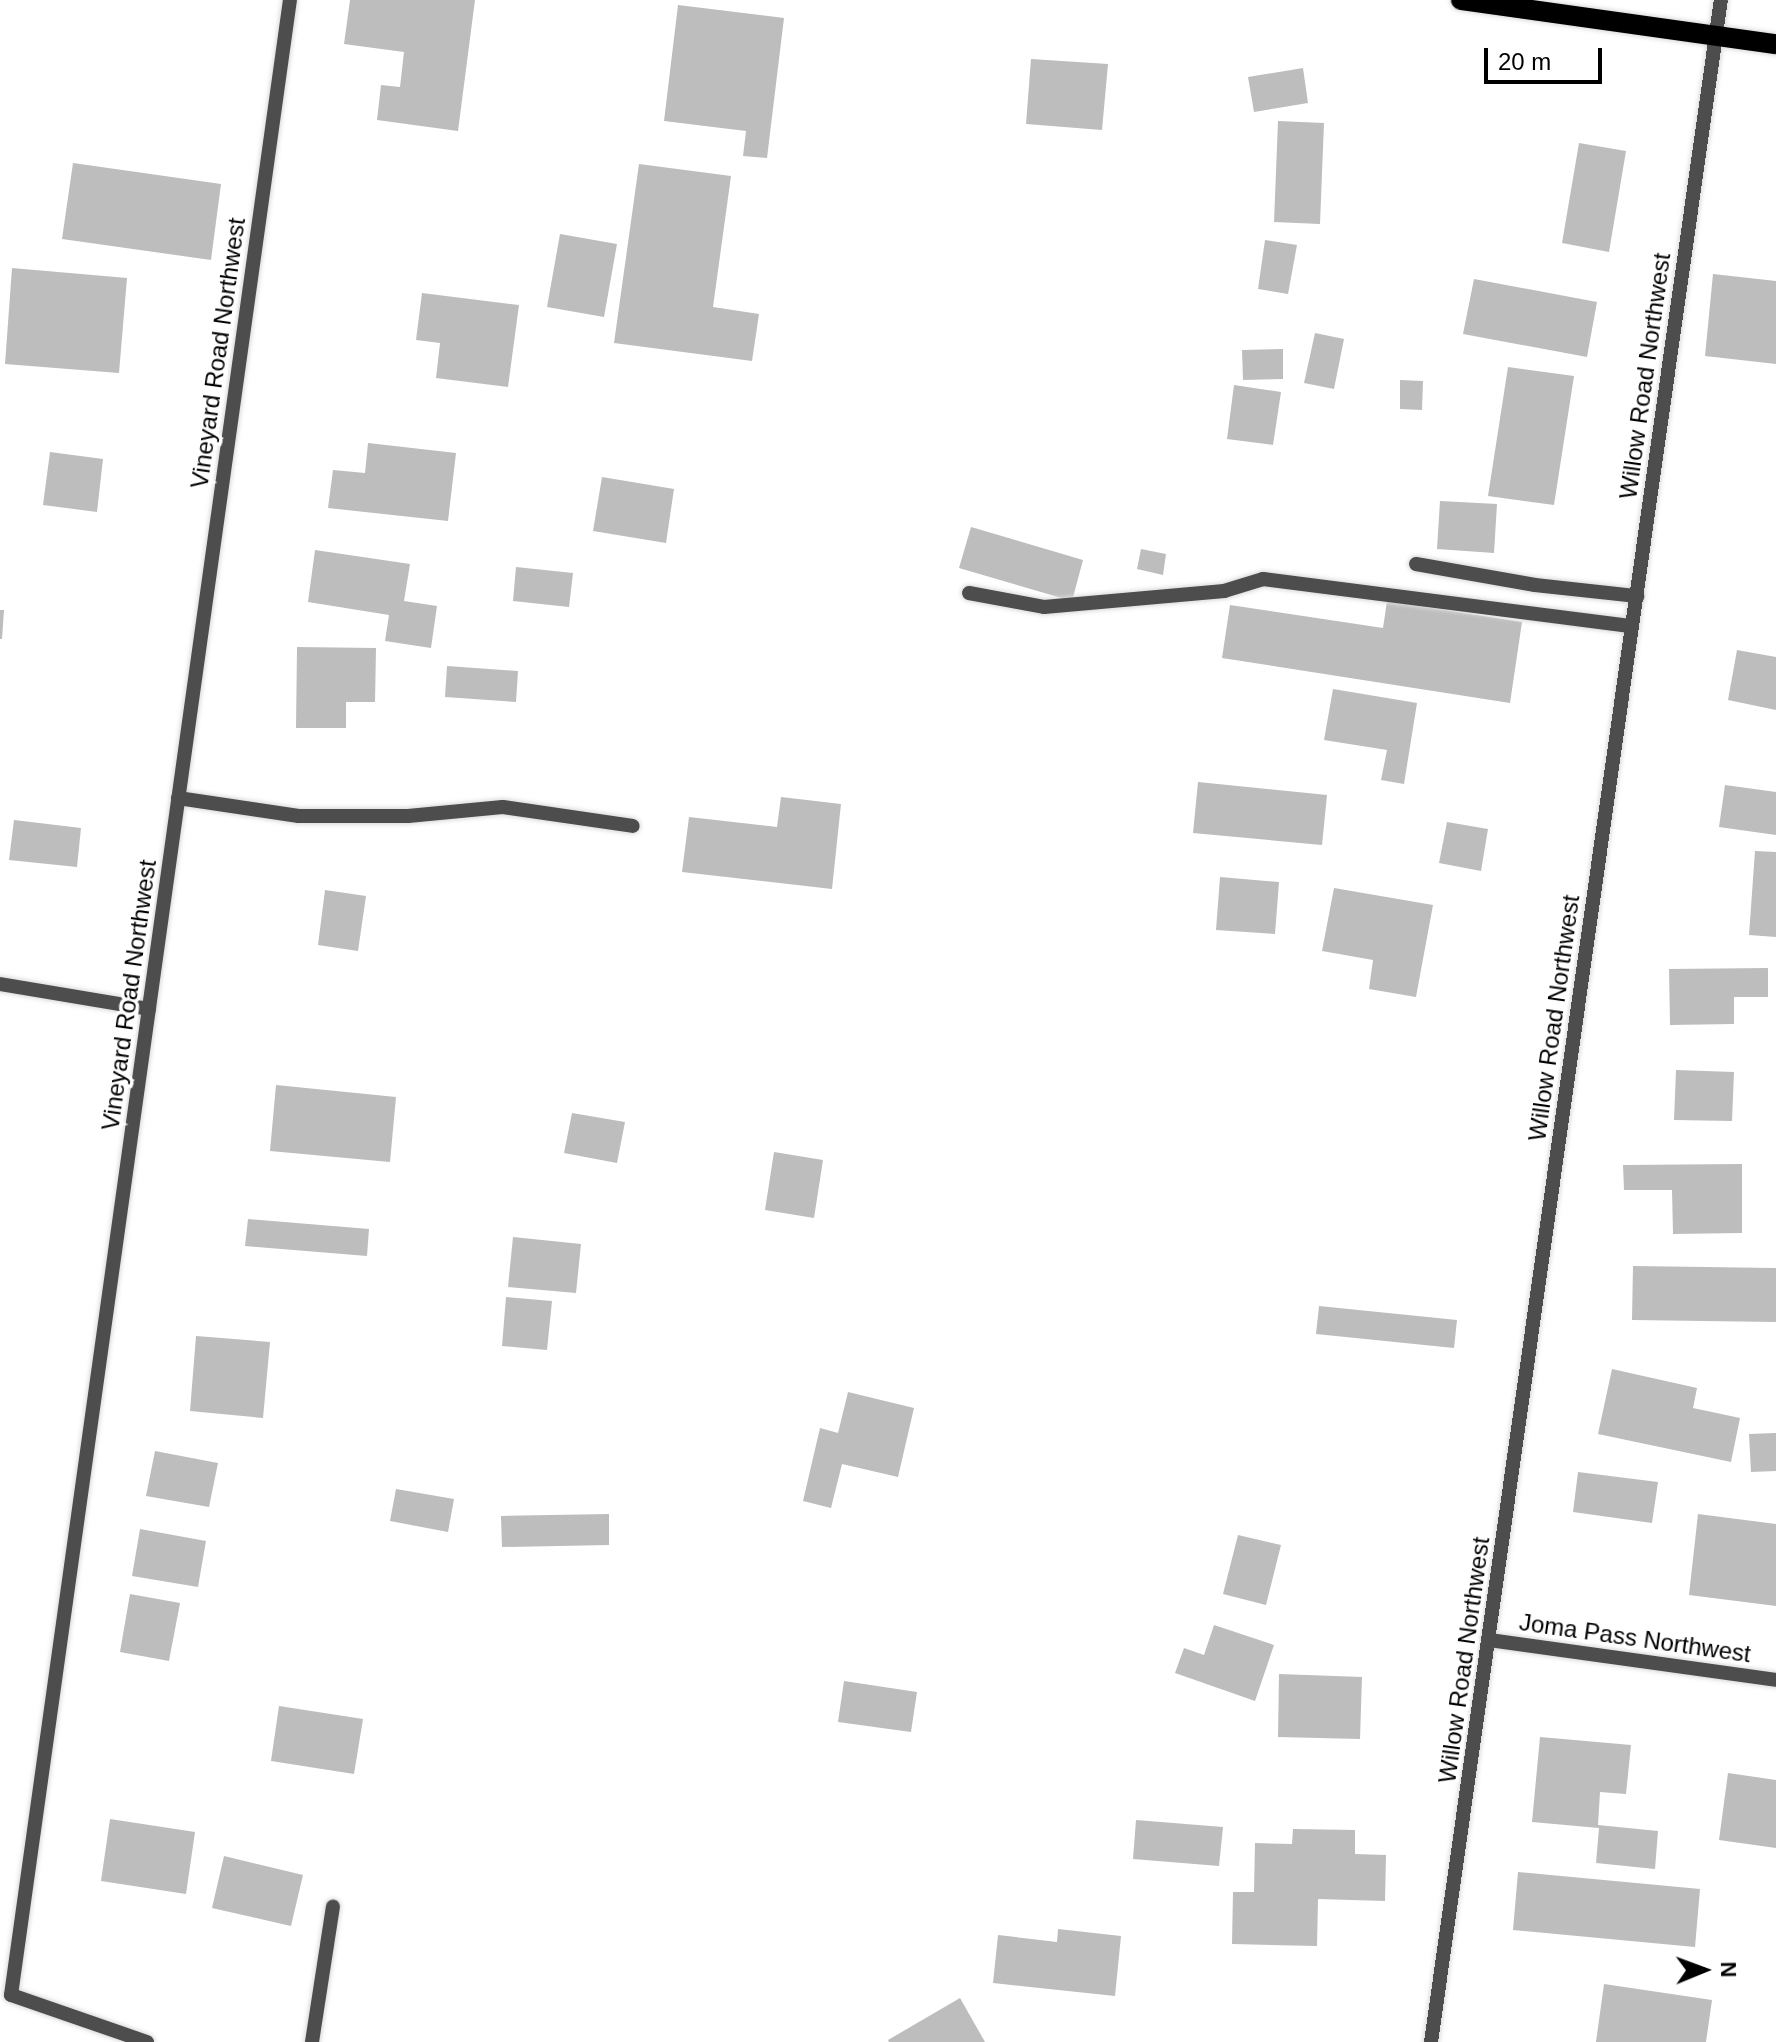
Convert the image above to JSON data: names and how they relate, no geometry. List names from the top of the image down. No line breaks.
{"streets":{"street":["Vineyard Road Northwest","Willow Road Northwest","Joma Pass Northwest"]},"crossings":[["Willow Road Northwest","Joma Pass Northwest"]],"scale_bar":"20 m","north":"right"}
